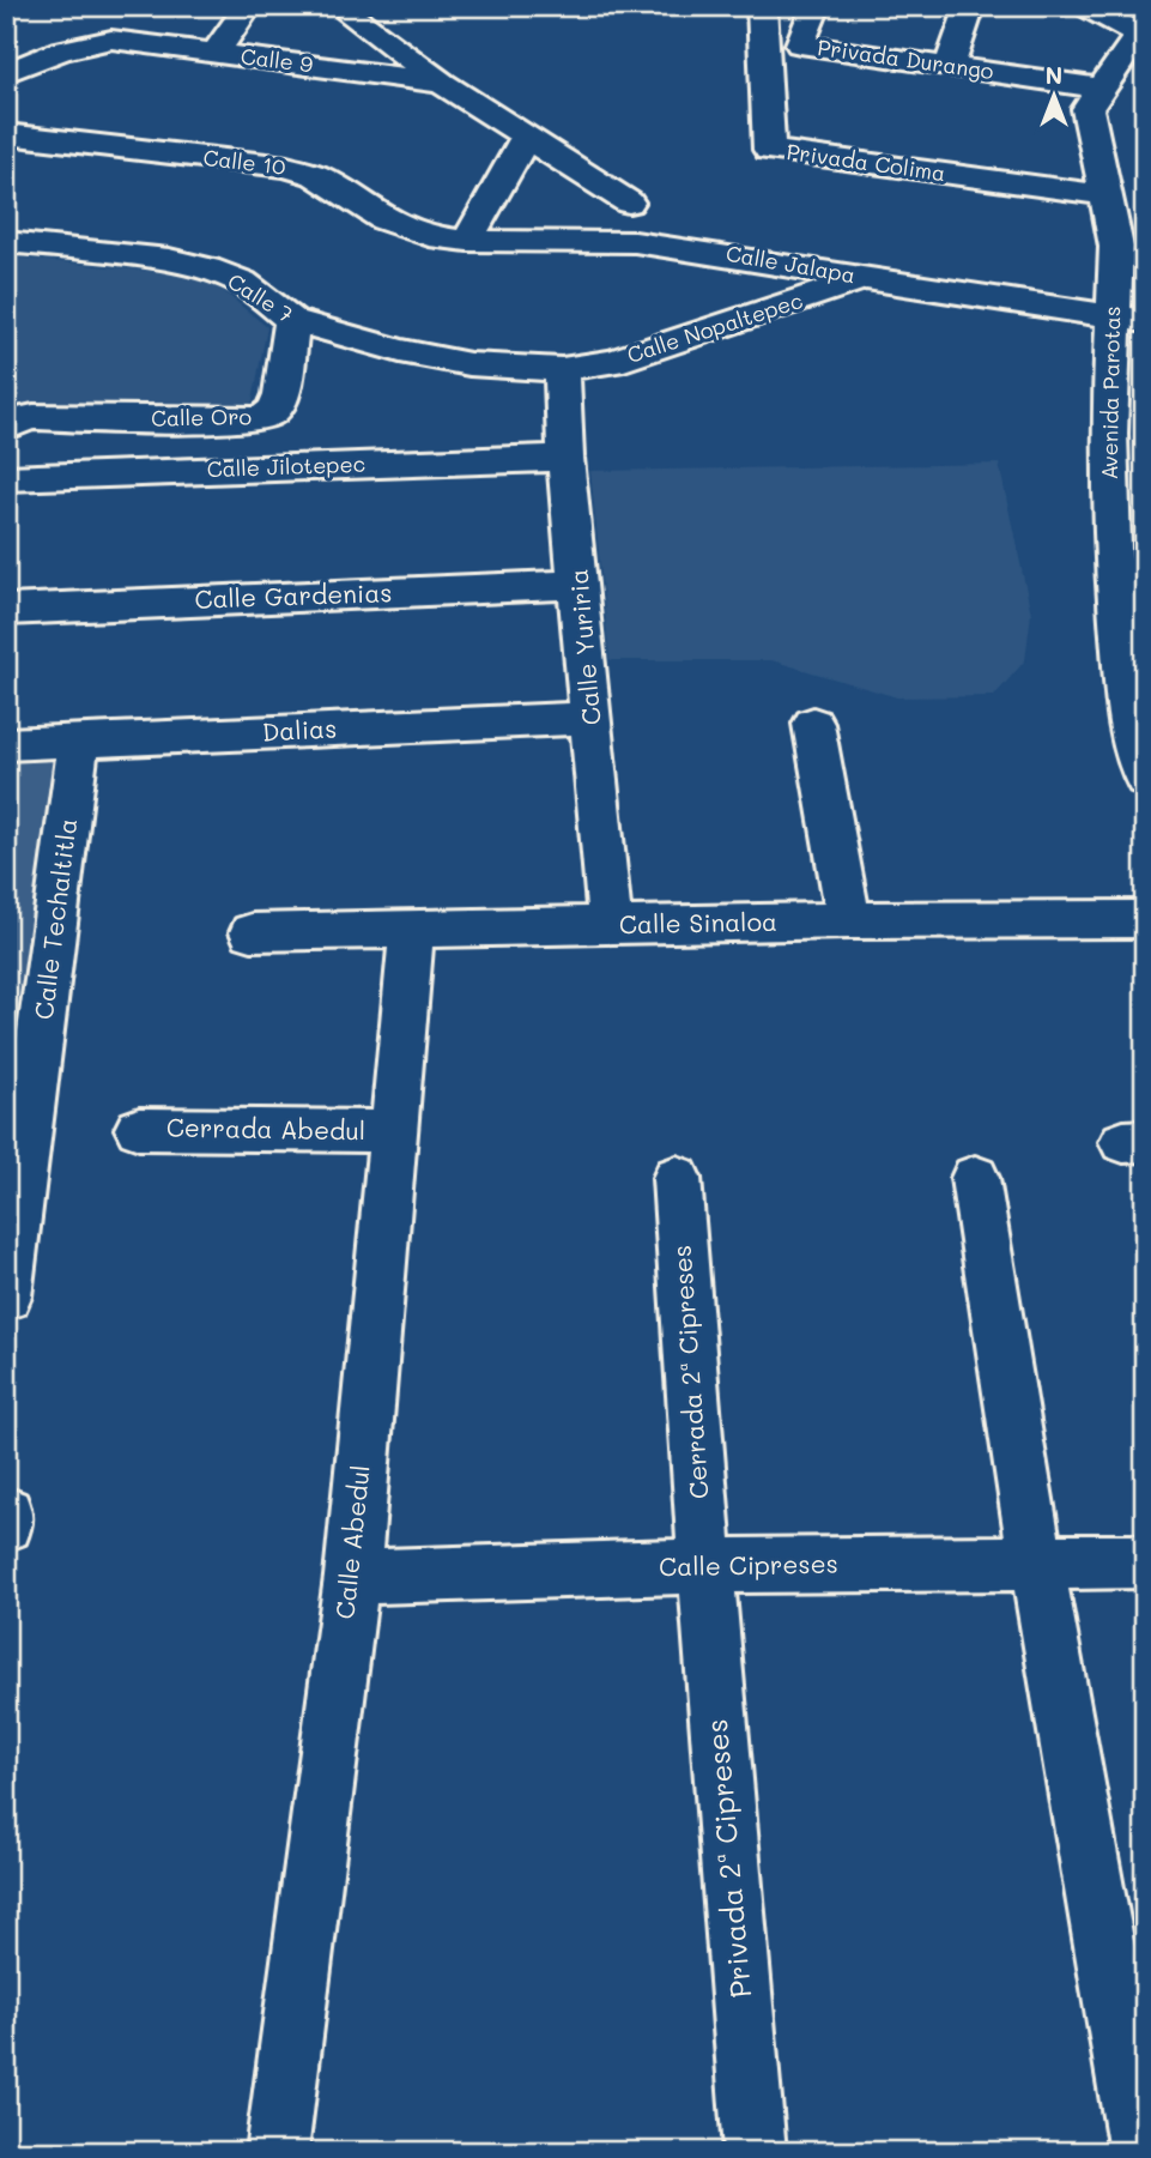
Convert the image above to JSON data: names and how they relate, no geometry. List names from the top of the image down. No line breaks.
{"streets":{"street":["Privada Durango","Calle 9","Calle 10","Privada Colima","Calle Jalapa","Calle 7","Calle Nopaltepec","Avenida Parotas","Calle Oro","Calle Jilotepec","Calle Gardenias","Calle Yuriria","Dalias","Calle Techaltitla","Calle Sinaloa","Cerrada Abedul","Cerrada 2ª Cipreses","Calle Abedul","Calle Cipreses","Privada 2ª Cipreses"]},"crossings":[["Privada Durango","Avenida Parotas"],["Calle 10","Calle Jalapa"],["Privada Colima","Avenida Parotas"],["Calle Jalapa","Calle Nopaltepec"],["Calle Jalapa","Avenida Parotas"],["Calle 7","Calle Nopaltepec"],["Calle 7","Calle Oro"],["Calle 7","Calle Yuriria"],["Calle Nopaltepec","Calle Yuriria"],["Calle Jilotepec","Calle Yuriria"],["Calle Gardenias","Calle Yuriria"],["Calle Yuriria","Dalias"],["Calle Yuriria","Calle Sinaloa"],["Dalias","Calle Techaltitla"],["Calle Sinaloa","Calle Abedul"],["Cerrada Abedul","Calle Abedul"],["Cerrada 2ª Cipreses","Calle Cipreses"],["Cerrada 2ª Cipreses","Privada 2ª Cipreses"],["Calle Abedul","Calle Cipreses"],["Calle Cipreses","Privada 2ª Cipreses"]],"north":"top"}
